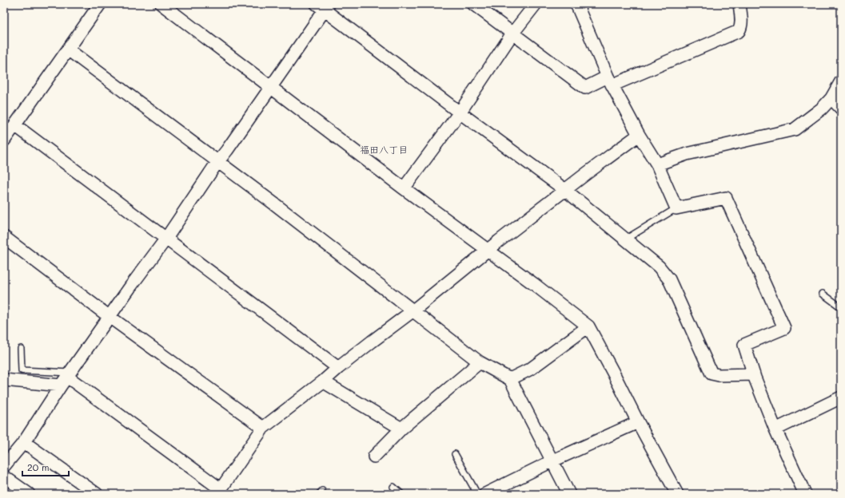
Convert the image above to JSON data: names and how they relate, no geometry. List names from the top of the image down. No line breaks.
{"districts":["福田八丁目"],"scale_bar":"20 m"}
